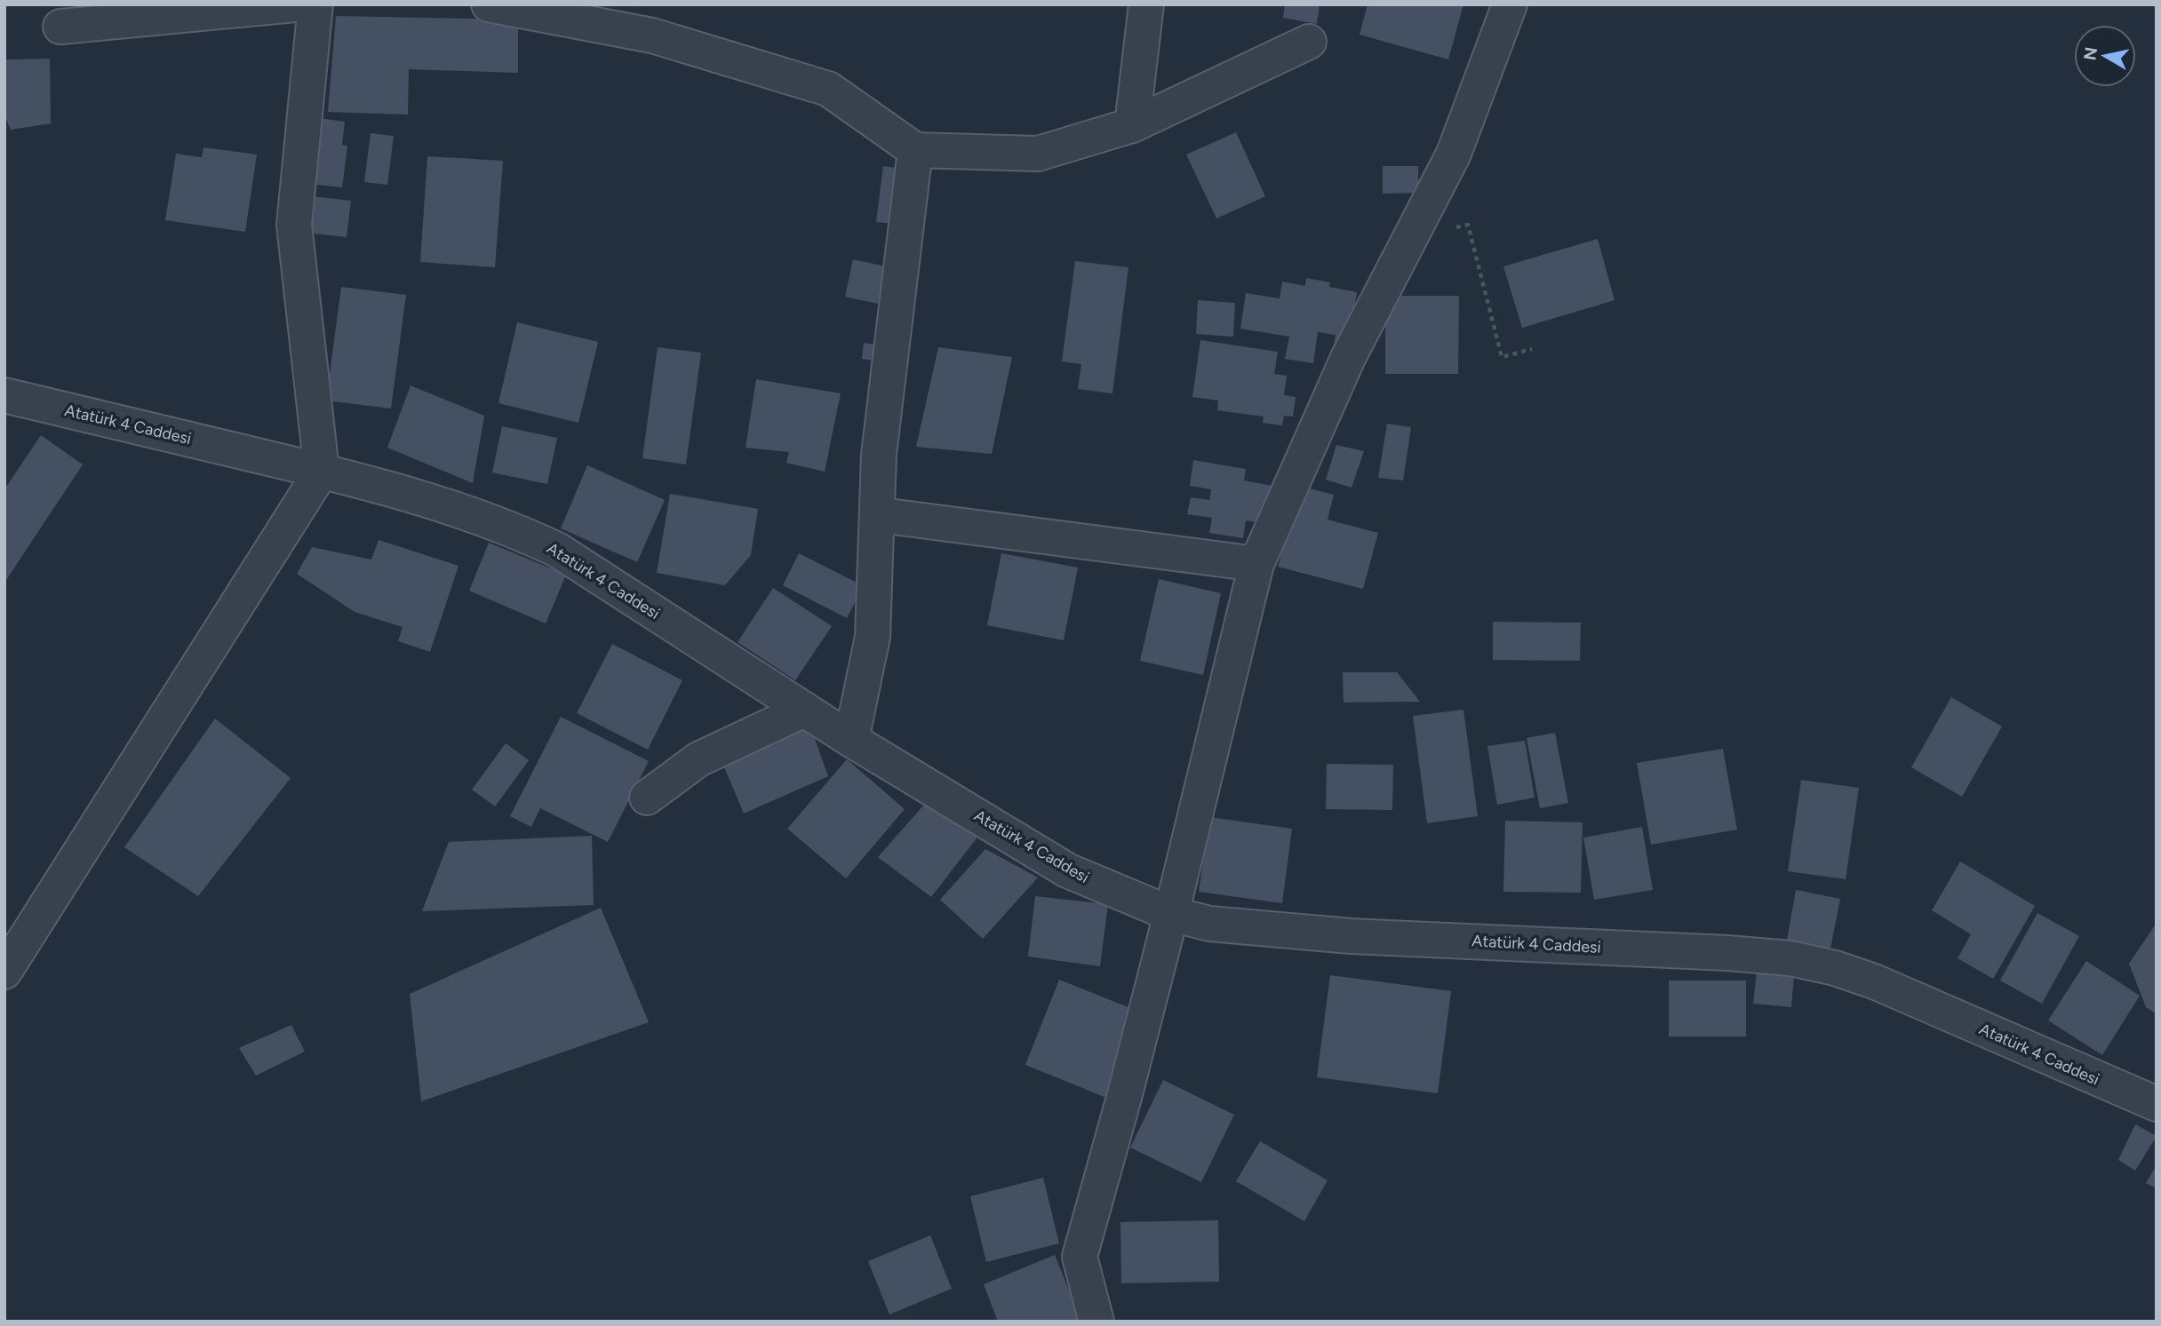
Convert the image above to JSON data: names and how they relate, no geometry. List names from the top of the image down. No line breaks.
{"streets":{"street":["Atatürk 4 Caddesi"]},"north":"left"}
